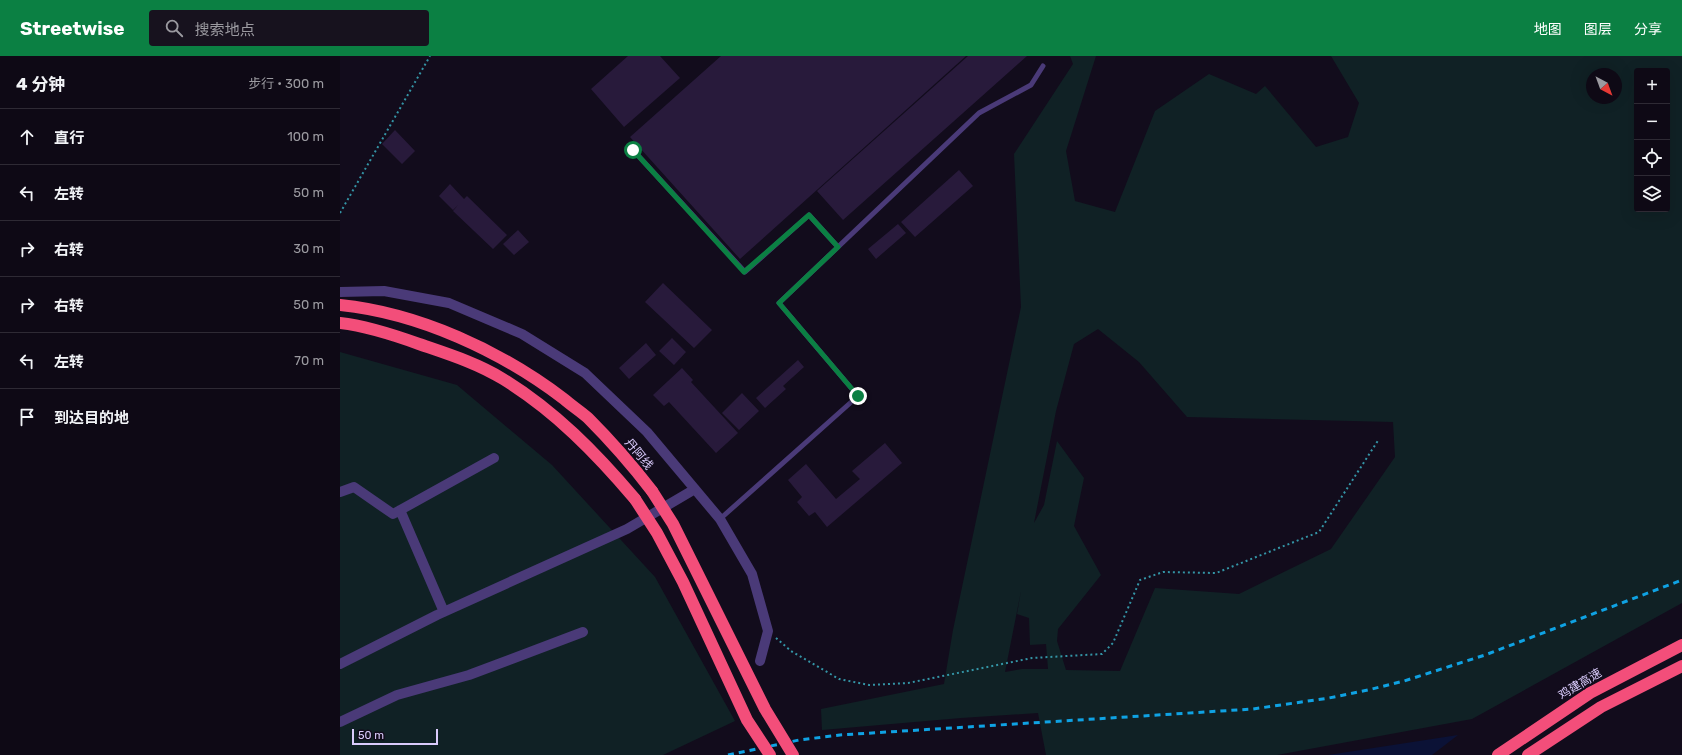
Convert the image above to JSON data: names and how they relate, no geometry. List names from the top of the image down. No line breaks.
{"streets":{"highway":["丹阿线","鸡建高速"]},"scale_bar":"50 m","north":"bottom right","page":{"header":"Streetwise","search":"搜索地点","nav":["地图","图层","分享"],"heading":["4 分钟","步行 · 300 m"],"map_buttons":["+","−"],"list":[["直行","100 m"],["左转","50 m"],["右转","30 m"],["右转","50 m"],["左转","70 m"],"到达目的地"],"scale":"50 m"}}
